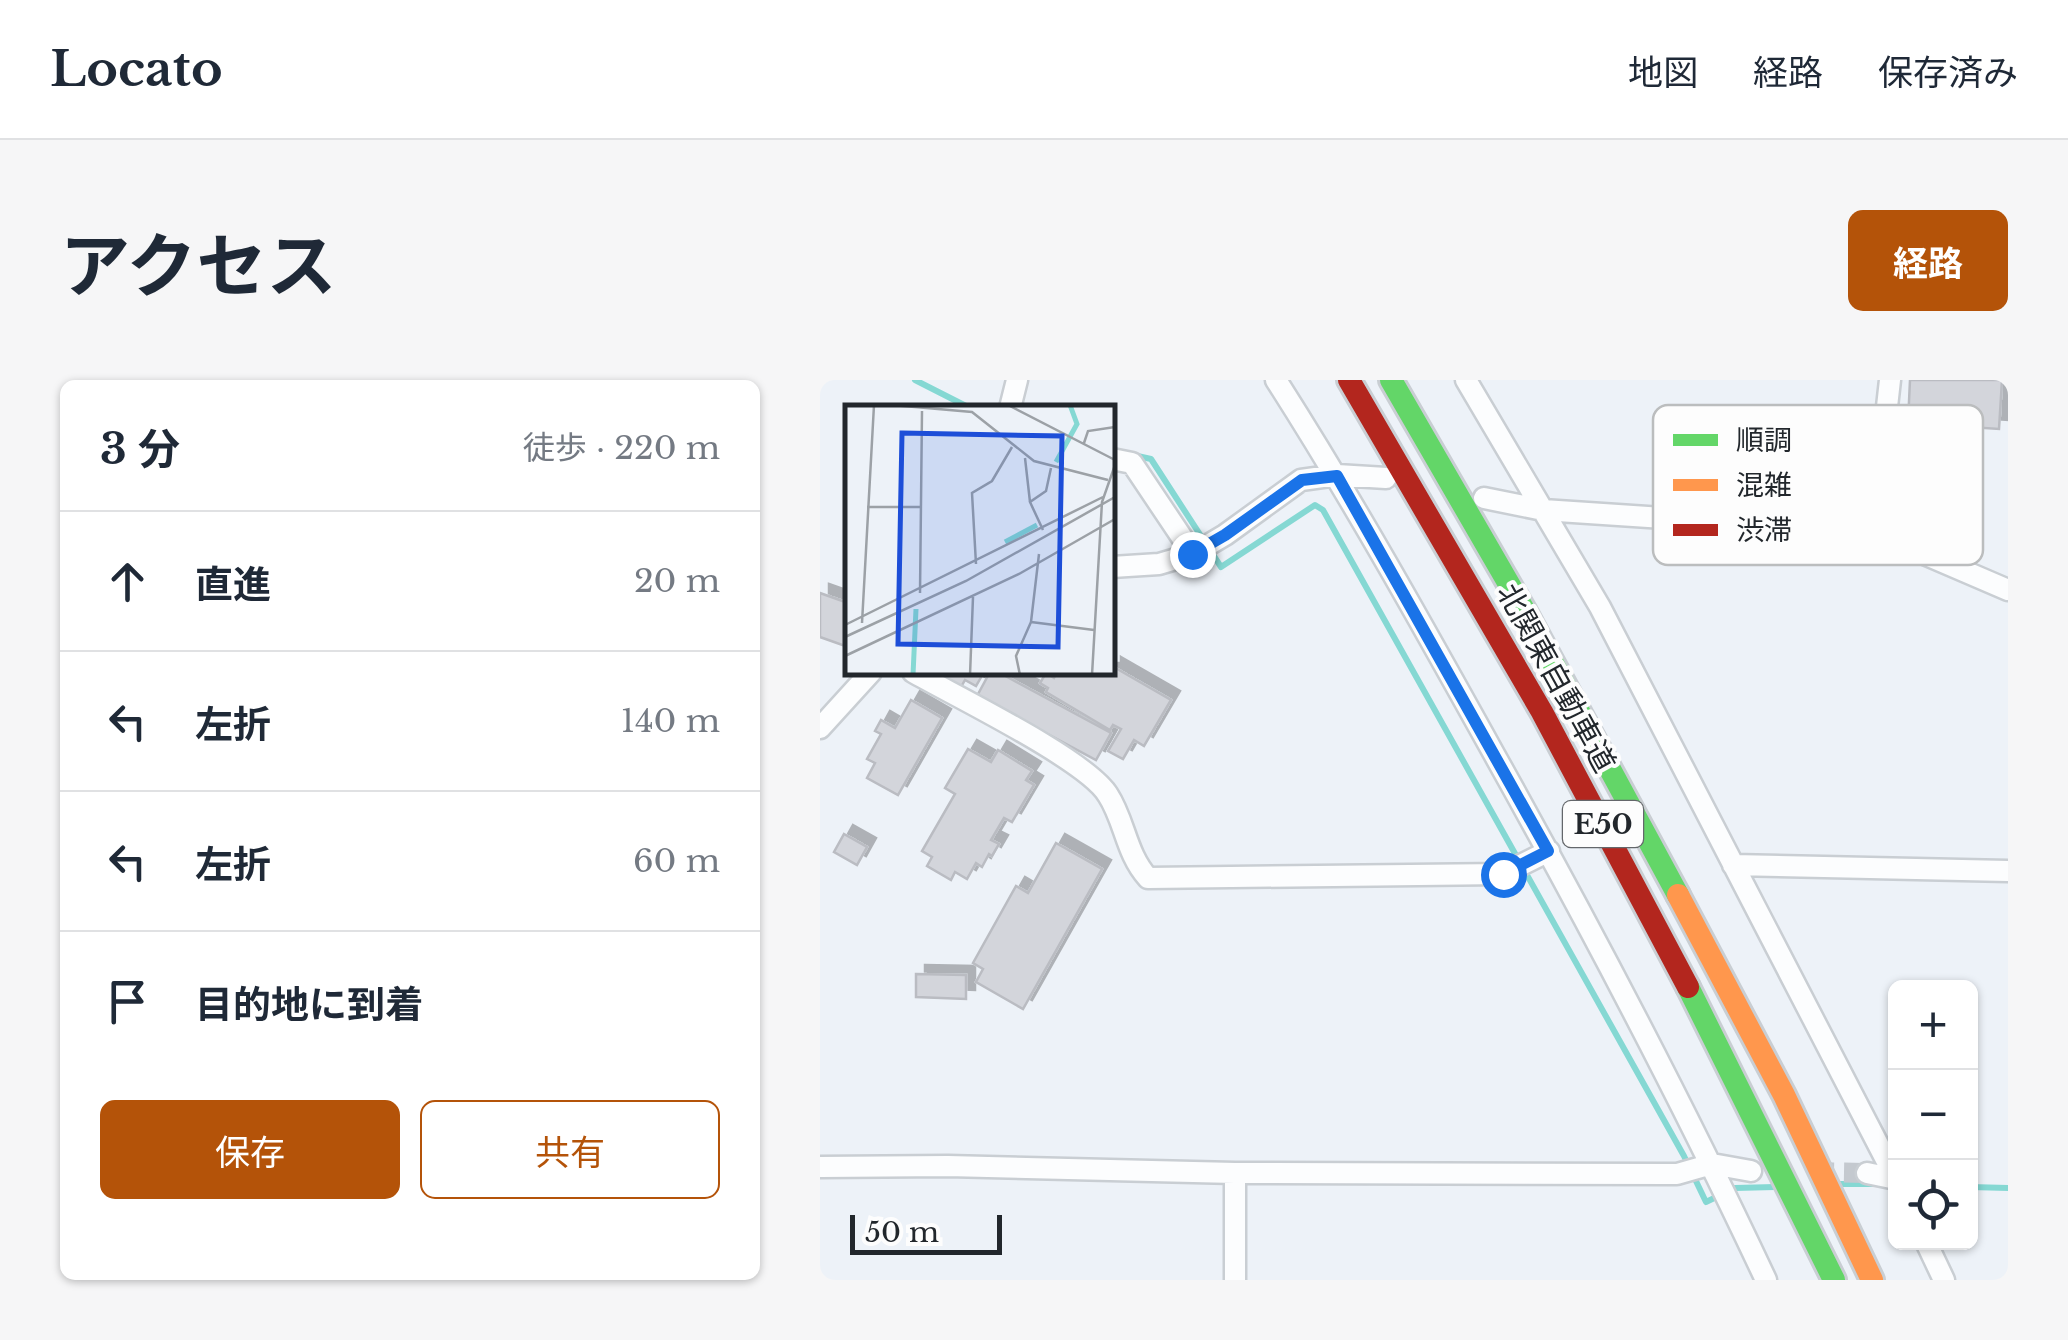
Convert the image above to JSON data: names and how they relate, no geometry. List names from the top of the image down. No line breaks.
{"streets":{"highway":["北関東自動車道","E50"]},"legend":["順調","混雑","渋滞"],"scale_bar":"50 m","page":{"header":"Locato","nav":["地図","経路","保存済み"],"title":"アクセス","buttons":["経路",["保存","共有"]],"heading":["3 分","徒歩 · 220 m"],"list":[["直進","20 m"],["左折","140 m"],["左折","60 m"],"目的地に到着"],"map_buttons":["+","−"],"scale":"50 m"}}
